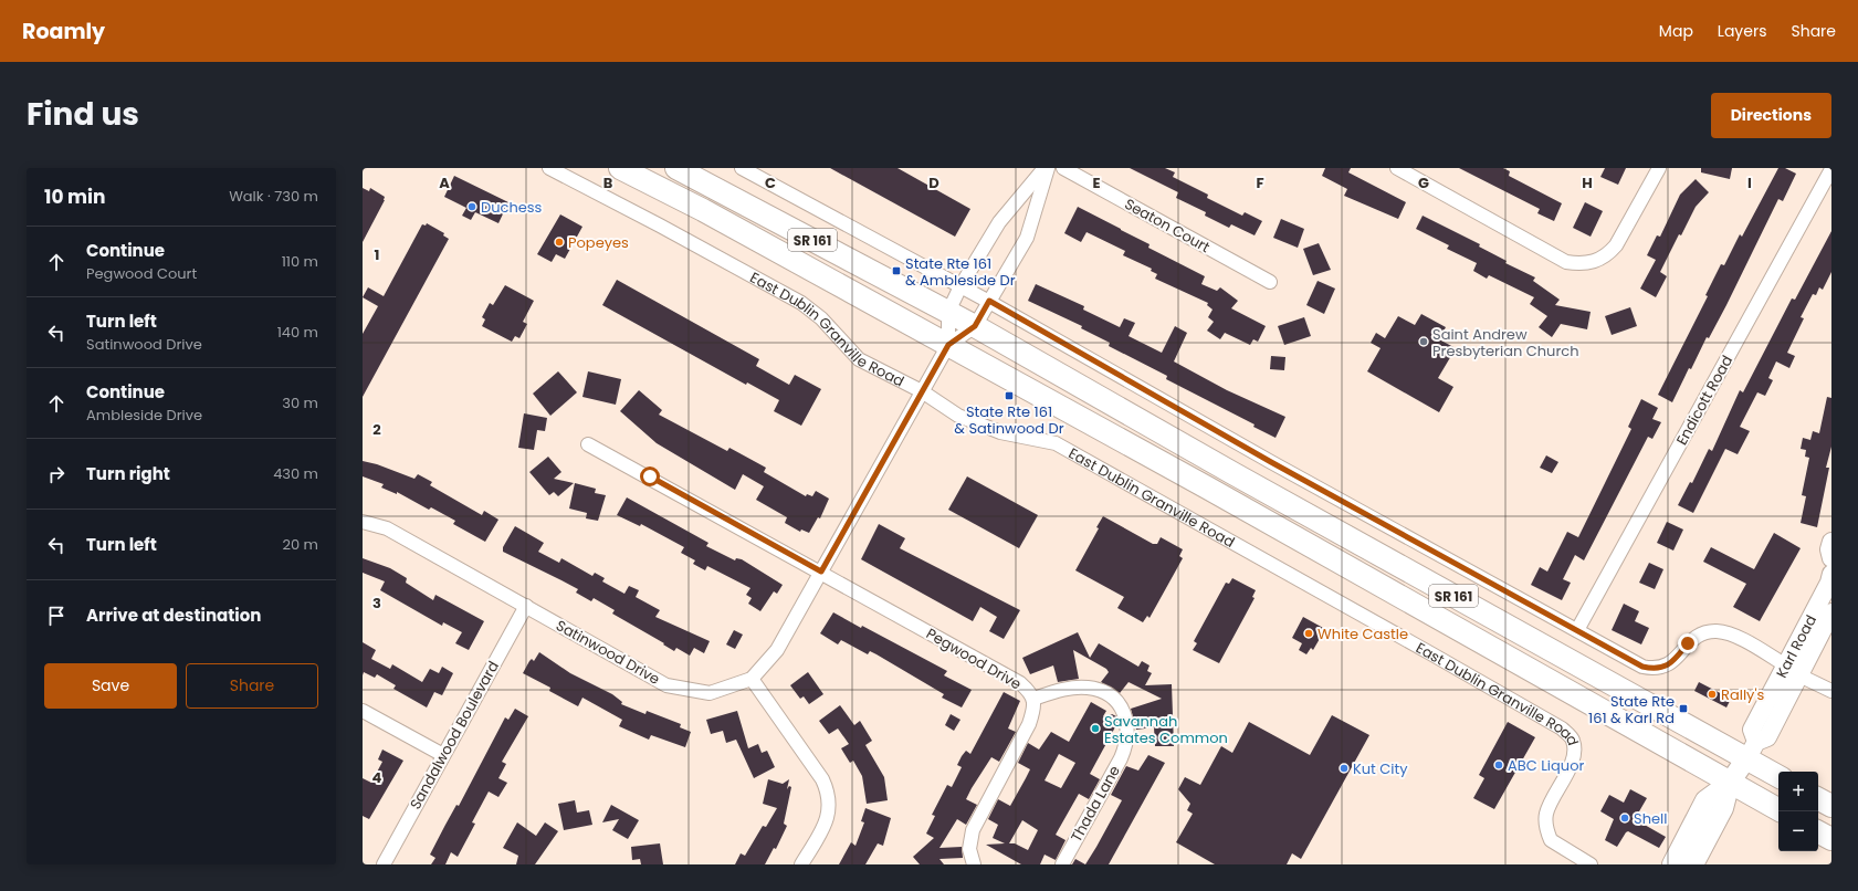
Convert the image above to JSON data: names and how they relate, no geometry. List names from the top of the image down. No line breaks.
{"streets":{"main road":["SR 161"],"street":["Seaton Court","East Dublin Granville Road","Endicott Road","Karl Road","Satinwood Drive","Pegwood Drive","Sandalwood Boulevard","Thada Lane"]},"crossings":[["SR 161","Karl Road"],["SR 161","Satinwood Drive"],["East Dublin Granville Road","Satinwood Drive"],["Satinwood Drive","Pegwood Drive"],["Satinwood Drive","Sandalwood Boulevard"],["Pegwood Drive","Thada Lane"]],"places":{"other":["Duchess","Popeyes","Saint Andrew Presbyterian Church","White Castle","Rally's","Savannah Estates Common","ABC Liquor","Kut City","Shell"],"transit":["State Rte 161 & Ambleside Dr","State Rte 161 & Satinwood Dr","State Rte 161 & Karl Rd"]},"page":{"header":"Roamly","nav":["Map","Layers","Share"],"title":"Find us","buttons":["Directions",["Save","Share"]],"heading":["10 min","Walk · 730 m"],"list":[["Continue","Pegwood Court","110 m"],["Turn left","Satinwood Drive","140 m"],["Continue","Ambleside Drive","30 m"],["Turn right","430 m"],["Turn left","20 m"],"Arrive at destination"],"map_buttons":["+","−"]},"grid":{"columns":["A","B","C","D","E","F","G","H","I"],"rows":["1","2","3","4"]}}
